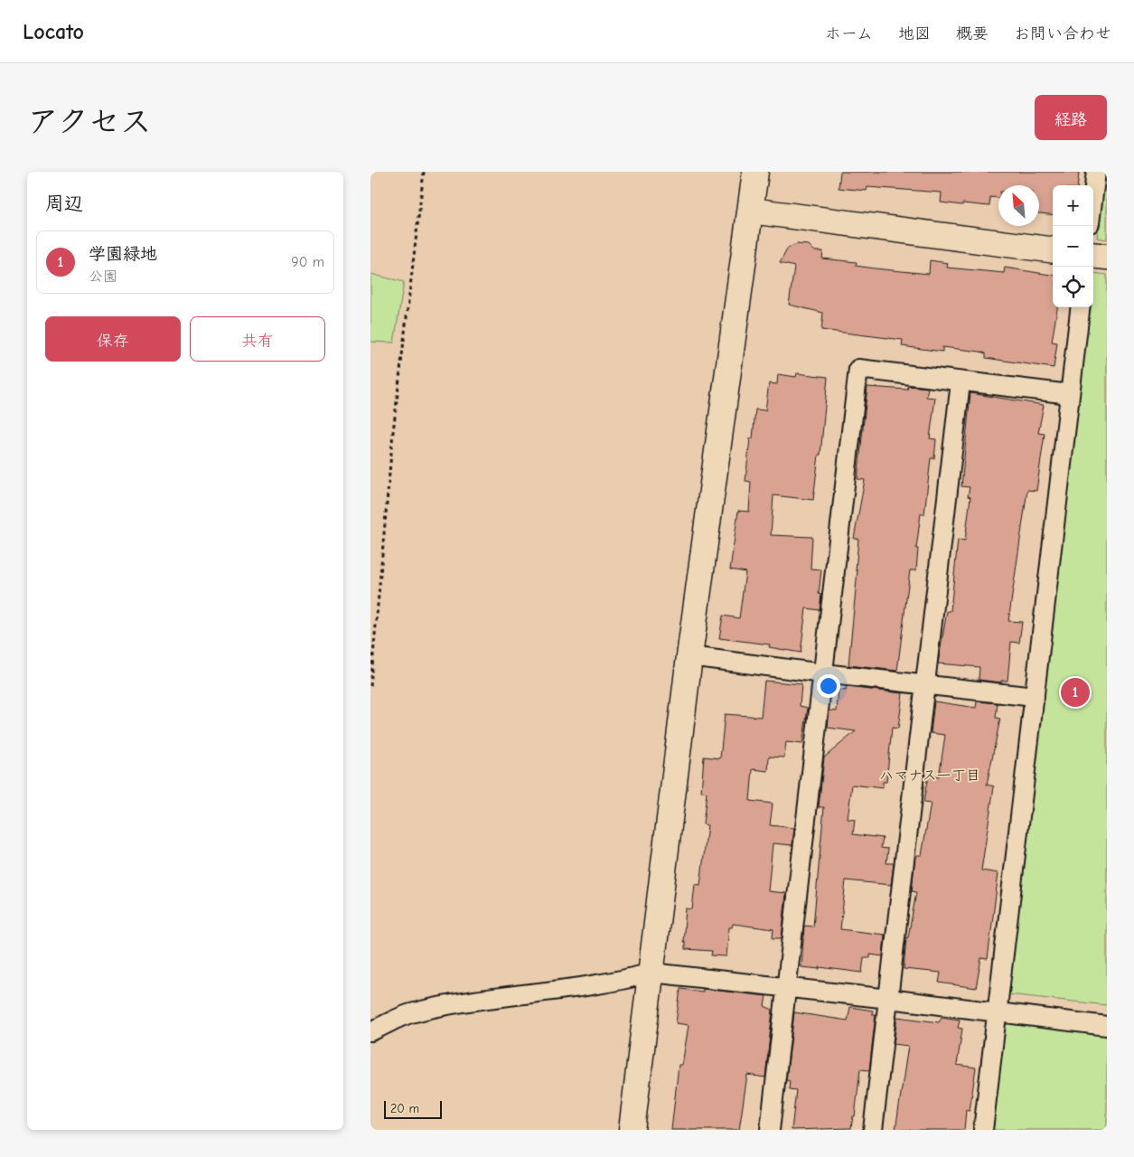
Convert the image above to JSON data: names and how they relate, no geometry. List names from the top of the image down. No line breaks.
{"districts":["ハマナス一丁目"],"scale_bar":"20 m","north":"top left","page":{"header":"Locato","nav":["ホーム","地図","概要","お問い合わせ"],"title":"アクセス","buttons":["経路",["保存","共有"]],"heading":"周辺","map_buttons":["+","−"],"list":[{"mark":"1","name":"学園緑地","note":"公園","value":"90 m"}],"pins":"1","scale":"20 m"}}
